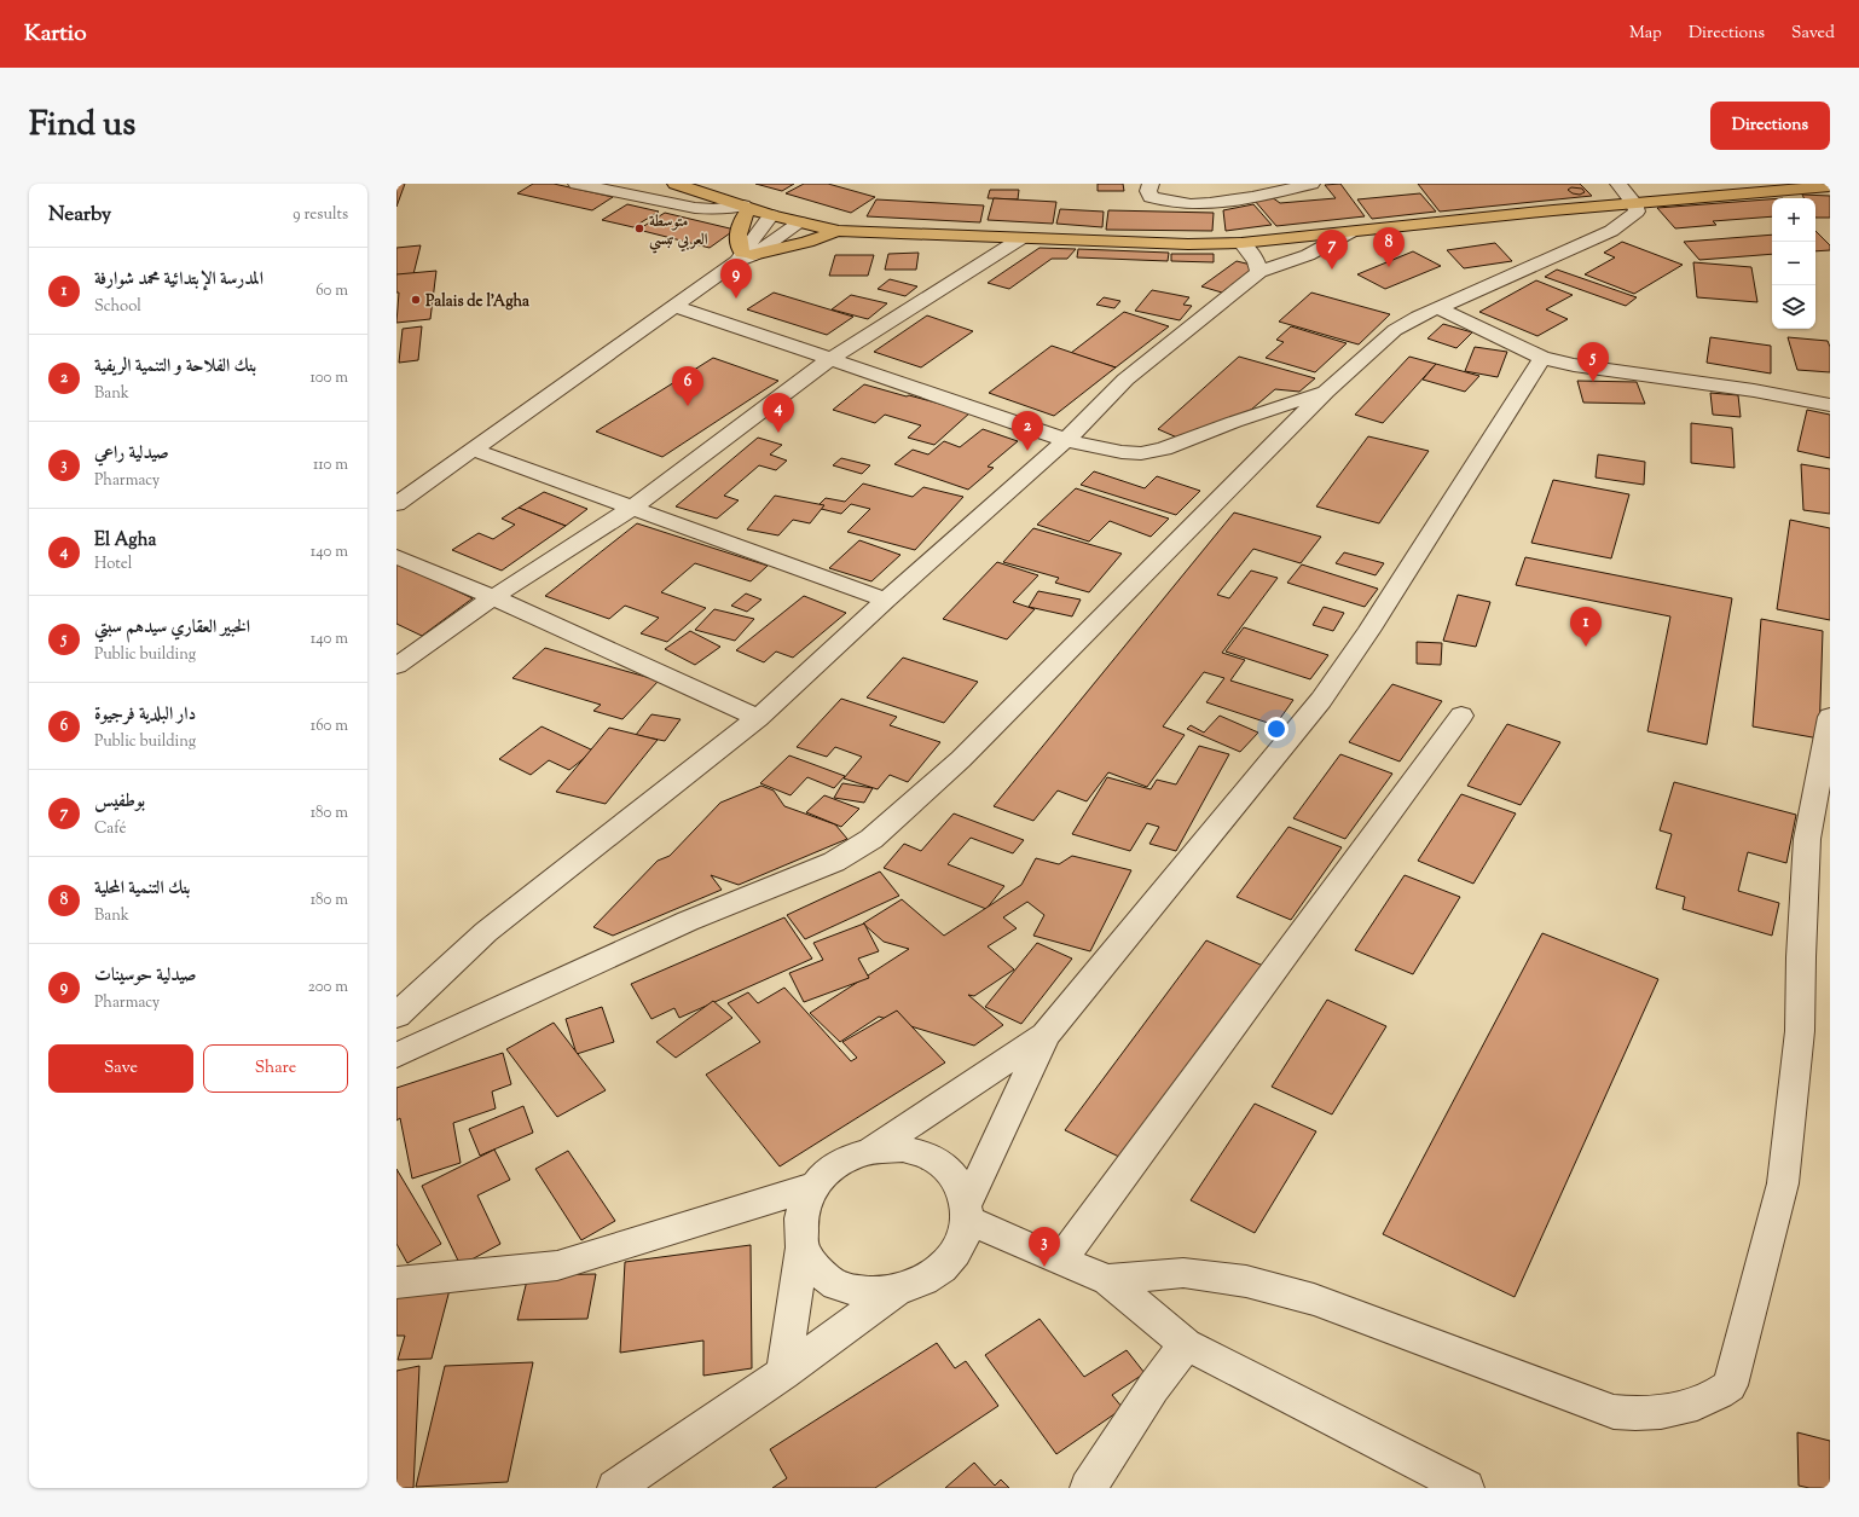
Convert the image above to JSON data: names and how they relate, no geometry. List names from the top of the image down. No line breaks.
{"places":["متوسطة العربي تبسي","Palais de l'Agha"],"page":{"header":"Kartio","nav":["Map","Directions","Saved"],"title":"Find us","buttons":["Directions",["Save","Share"]],"heading":["Nearby","9 results"],"map_buttons":["+","−"],"pins":["8","7","9","5","6","4","2","1","3"],"list":[{"mark":"1","name":"المدرسة الإبتدائية محمد شوارفة","note":"School","value":"60 m"},{"mark":"2","name":"بنك الفلاحة و التنمية الريفية","note":"Bank","value":"100 m"},{"mark":"3","name":"صيدلية راعي","note":"Pharmacy","value":"110 m"},{"mark":"4","name":"El Agha","note":"Hotel","value":"140 m"},{"mark":"5","name":"الخبير العقاري سيدهم سبتي","note":"Public building","value":"140 m"},{"mark":"6","name":"دار البلدية فرجيوة","note":"Public building","value":"160 m"},{"mark":"7","name":"بوطفيس","note":"Café","value":"180 m"},{"mark":"8","name":"بنك التنمية المحلية","note":"Bank","value":"180 m"},{"mark":"9","name":"صيدلية حوسينات","note":"Pharmacy","value":"200 m"}]}}
